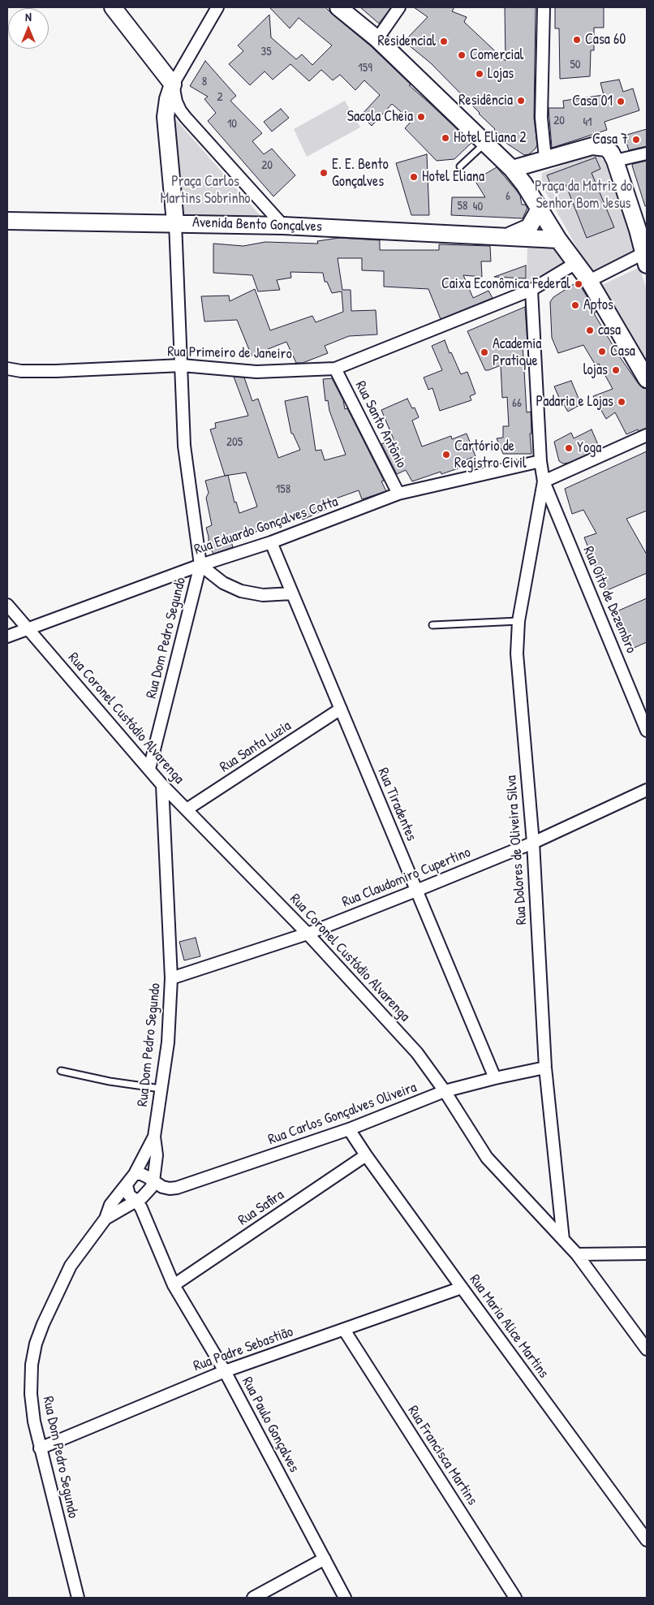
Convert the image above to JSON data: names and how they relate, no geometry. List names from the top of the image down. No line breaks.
{"streets":{"main road":["Avenida Bento Gonçalves"],"street":["Rua Primeiro de Janeiro","Rua Santo Antônio","Rua Eduardo Gonçalves Cotta","Rua Oito de Dezembro","Rua Dom Pedro Segundo","Rua Coronel Custódio Alvarenga","Rua Santa Luzia","Rua Tiradentes","Rua Dolores de Oliveira Silva","Rua Claudomiro Cupertino","Rua Carlos Gonçalves Oliveira","Rua Safira","Rua Maria Alice Martins","Rua Padre Sebastião","Rua Paulo Gonçalves","Rua Francisca Martins"]},"crossings":[["Avenida Bento Gonçalves","Rua Dom Pedro Segundo"],["Rua Primeiro de Janeiro","Rua Santo Antônio"],["Rua Primeiro de Janeiro","Rua Dom Pedro Segundo"],["Rua Santo Antônio","Rua Eduardo Gonçalves Cotta"],["Rua Eduardo Gonçalves Cotta","Rua Dom Pedro Segundo"],["Rua Eduardo Gonçalves Cotta","Rua Coronel Custódio Alvarenga"],["Rua Eduardo Gonçalves Cotta","Rua Tiradentes"],["Rua Eduardo Gonçalves Cotta","Rua Dolores de Oliveira Silva"],["Rua Oito de Dezembro","Rua Dolores de Oliveira Silva"],["Rua Dom Pedro Segundo","Rua Coronel Custódio Alvarenga"],["Rua Dom Pedro Segundo","Rua Claudomiro Cupertino"],["Rua Dom Pedro Segundo","Rua Carlos Gonçalves Oliveira"],["Rua Dom Pedro Segundo","Rua Padre Sebastião"],["Rua Dom Pedro Segundo","Rua Paulo Gonçalves"],["Rua Coronel Custódio Alvarenga","Rua Santa Luzia"],["Rua Coronel Custódio Alvarenga","Rua Dolores de Oliveira Silva"],["Rua Coronel Custódio Alvarenga","Rua Claudomiro Cupertino"],["Rua Coronel Custódio Alvarenga","Rua Carlos Gonçalves Oliveira"],["Rua Santa Luzia","Rua Tiradentes"],["Rua Tiradentes","Rua Claudomiro Cupertino"],["Rua Tiradentes","Rua Carlos Gonçalves Oliveira"],["Rua Dolores de Oliveira Silva","Rua Claudomiro Cupertino"],["Rua Dolores de Oliveira Silva","Rua Carlos Gonçalves Oliveira"],["Rua Carlos Gonçalves Oliveira","Rua Maria Alice Martins"],["Rua Carlos Gonçalves Oliveira","Rua Paulo Gonçalves"],["Rua Safira","Rua Maria Alice Martins"],["Rua Safira","Rua Paulo Gonçalves"],["Rua Maria Alice Martins","Rua Padre Sebastião"],["Rua Padre Sebastião","Rua Paulo Gonçalves"],["Rua Padre Sebastião","Rua Francisca Martins"]],"parks":["Praça Carlos Martins Sobrinho","Praça da Matriz do Senhor Bom Jesus"],"places":["Casa 60","Residencial","Comercial","Lojas","Residência","Casa 01","Sacola Cheia","Hotel Eliana 2","Casa 7","E. E. Bento Gonçalves","Hotel Eliana","Caixa Econômica Federal","Aptos","casa","Casa","Academia Pratique","lojas","Padaria e Lojas","Yoga","Cartório de Registro Civil"],"house_numbers":["35","50","159","8","2","20","41","10","20","6","58","40","66","205","158"],"north":"top"}
